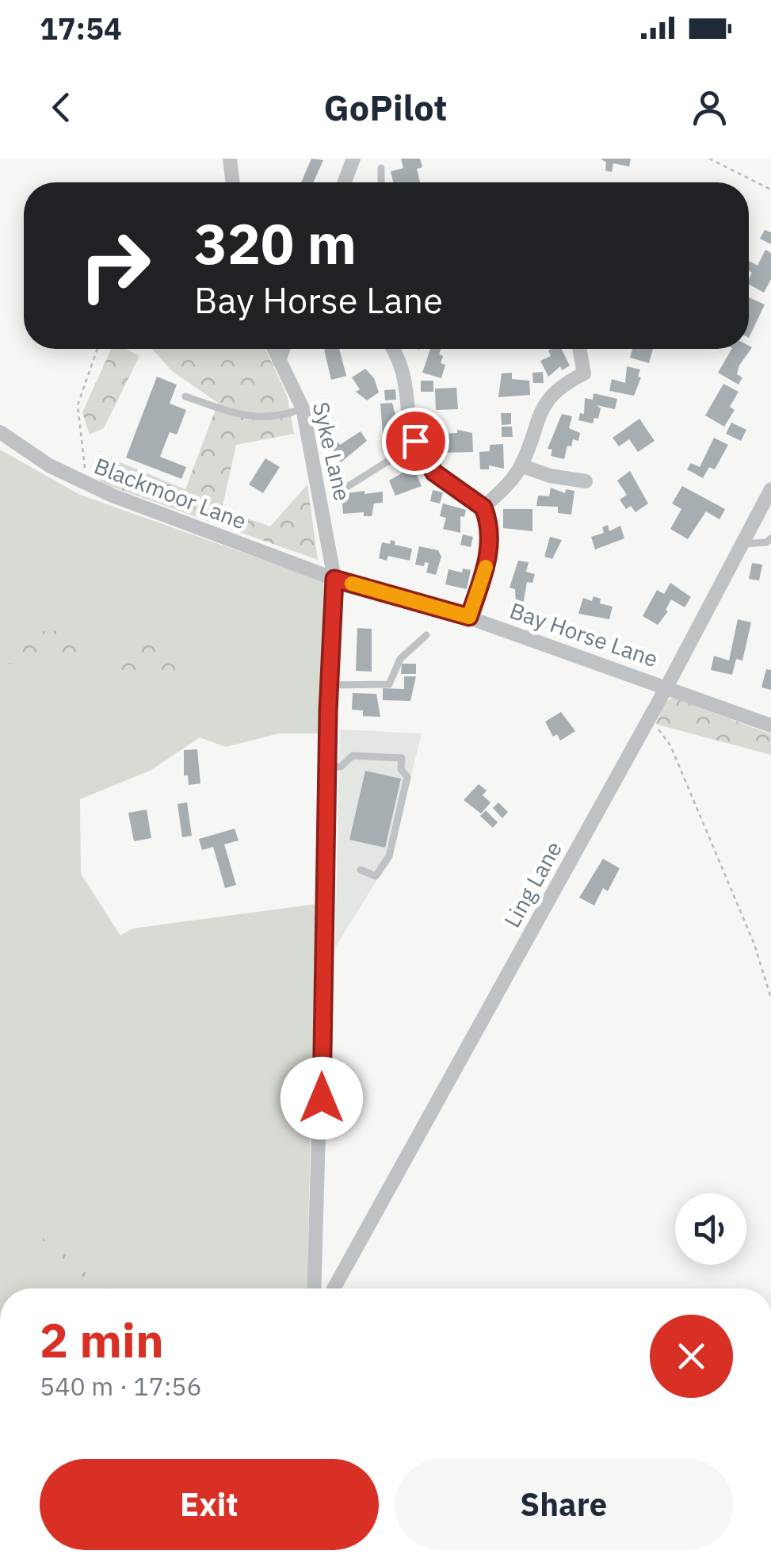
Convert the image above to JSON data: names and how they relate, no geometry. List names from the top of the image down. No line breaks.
{"streets":{"street":["Syke Lane","Blackmoor Lane","Bay Horse Lane","Ling Lane"]},"crossings":[["Syke Lane","Blackmoor Lane"],["Syke Lane","Bay Horse Lane"],["Blackmoor Lane","Bay Horse Lane"],["Bay Horse Lane","Ling Lane"]],"page":{"status":"17:54","header":"GoPilot","turn":["320 m","Bay Horse Lane"],"heading":["2 min","540 m · 17:56"],"buttons":["Exit","Share"]}}
